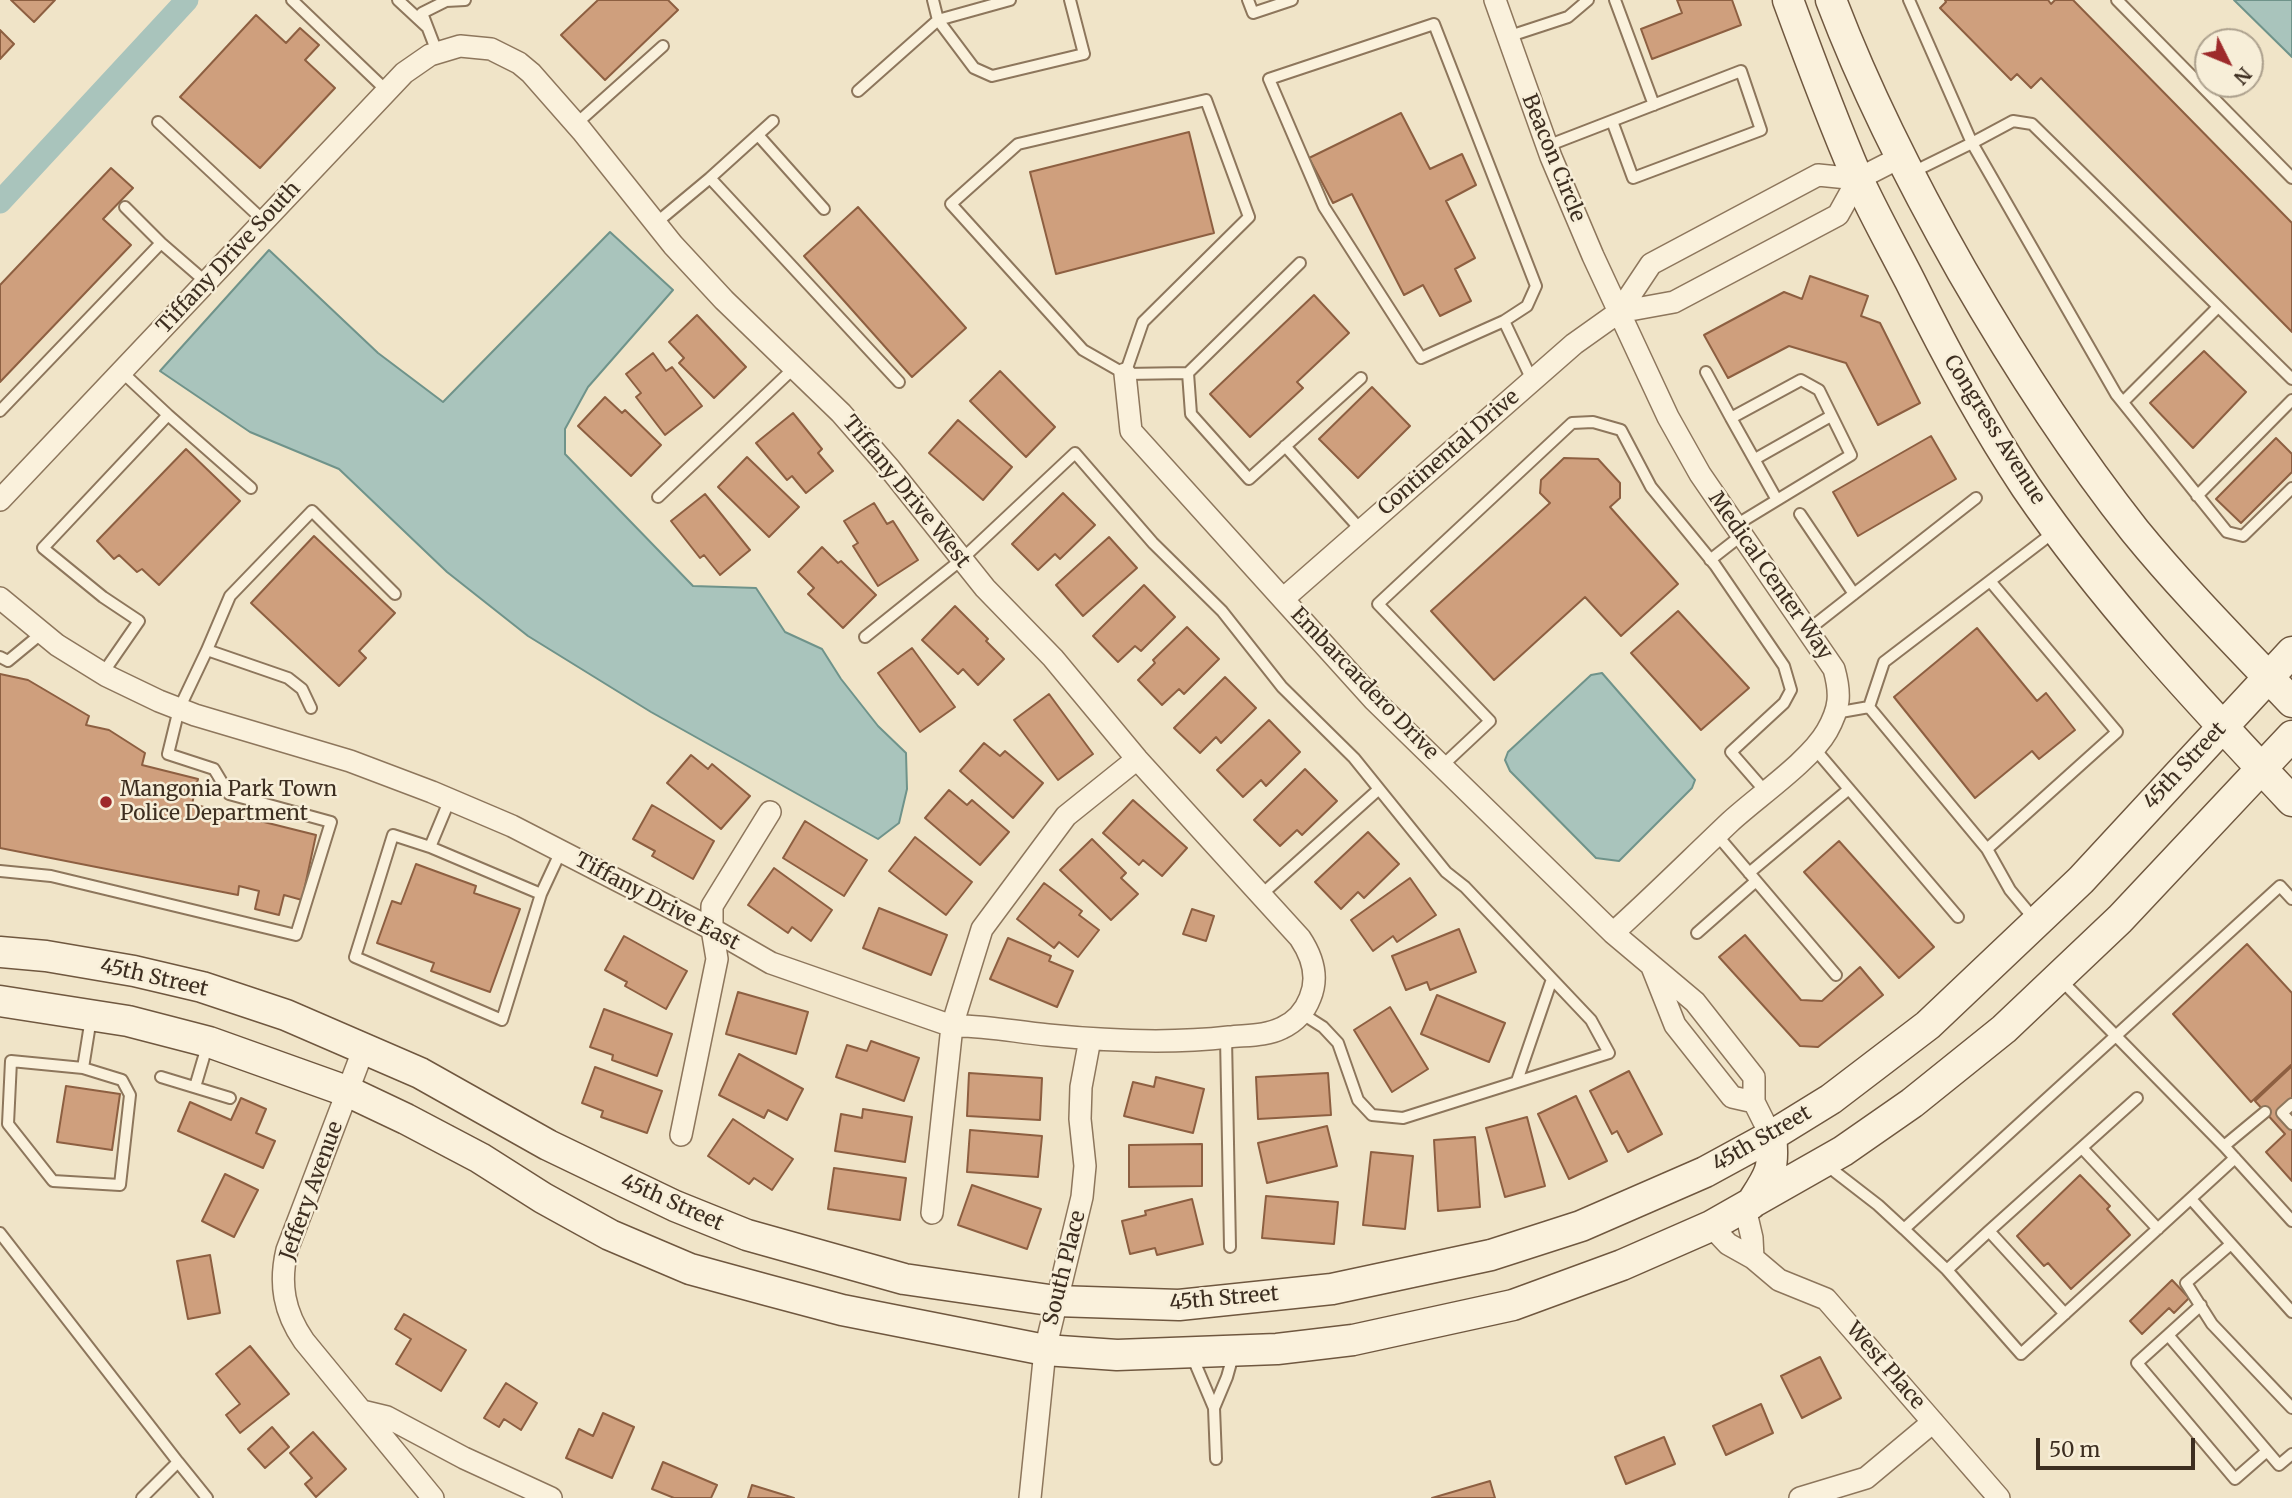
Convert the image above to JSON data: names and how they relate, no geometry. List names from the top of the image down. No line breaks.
{"streets":{"main road":["Congress Avenue","45th Street"],"street":["Beacon Circle","Tiffany Drive South","Continental Drive","Tiffany Drive West","Medical Center Way","Embarcardero Drive","Tiffany Drive East","Jeffery Avenue","South Place","West Place"]},"crossings":[["Beacon Circle","Continental Drive"],["Beacon Circle","Medical Center Way"],["Tiffany Drive South","Tiffany Drive West"],["Congress Avenue","Continental Drive"],["Congress Avenue","45th Street"],["Continental Drive","Medical Center Way"],["Continental Drive","Embarcardero Drive"],["Tiffany Drive West","Tiffany Drive East"],["Medical Center Way","Embarcardero Drive"],["Embarcardero Drive","45th Street"],["45th Street","Jeffery Avenue"],["45th Street","South Place"],["Tiffany Drive East","South Place"]],"places":["Mangonia Park Town Police Department"],"scale_bar":"50 m","north":"bottom right"}
